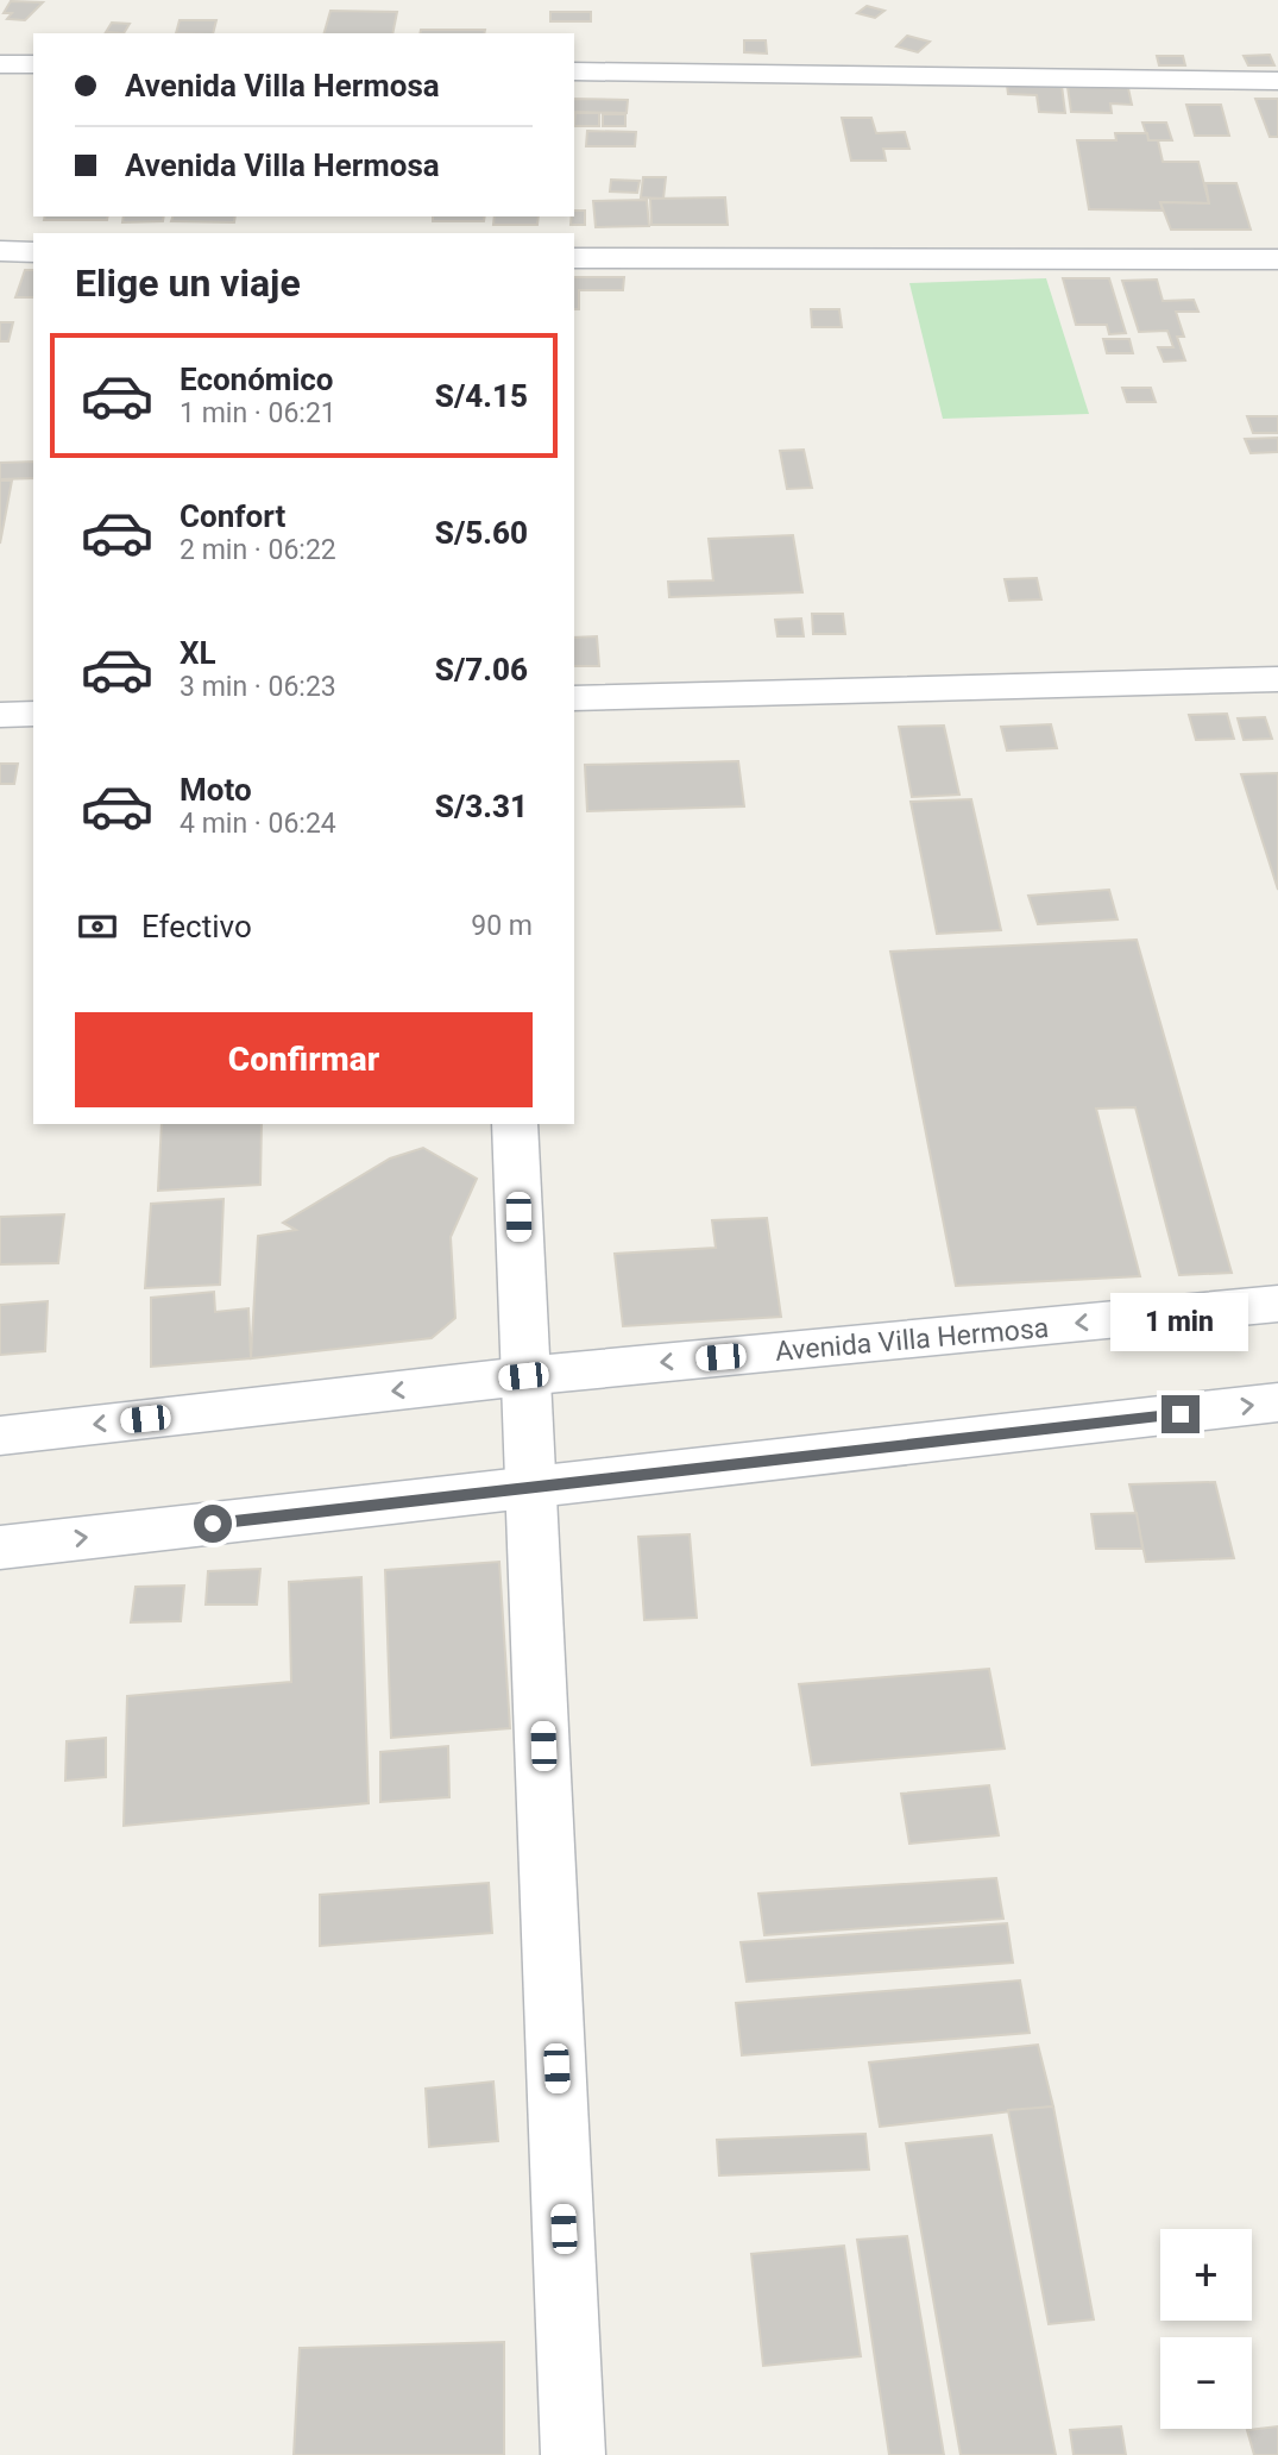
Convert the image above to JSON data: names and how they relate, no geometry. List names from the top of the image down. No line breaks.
{"streets":{"street":["Avenida Villa Hermosa"]},"page":{"banner":["Avenida Villa Hermosa","Avenida Villa Hermosa"],"heading":"Elige un viaje","list":[{"name":"Económico","note":"1 min · 06:21","value":"S/4.15"},{"name":"Confort","note":"2 min · 06:22","value":"S/5.60"},{"name":"XL","note":"3 min · 06:23","value":"S/7.06"},{"name":"Moto","note":"4 min · 06:24","value":"S/3.31"}],"pay":["Efectivo","90 m"],"buttons":"Confirmar","bubble":"1 min","map_buttons":["+","−"]}}
